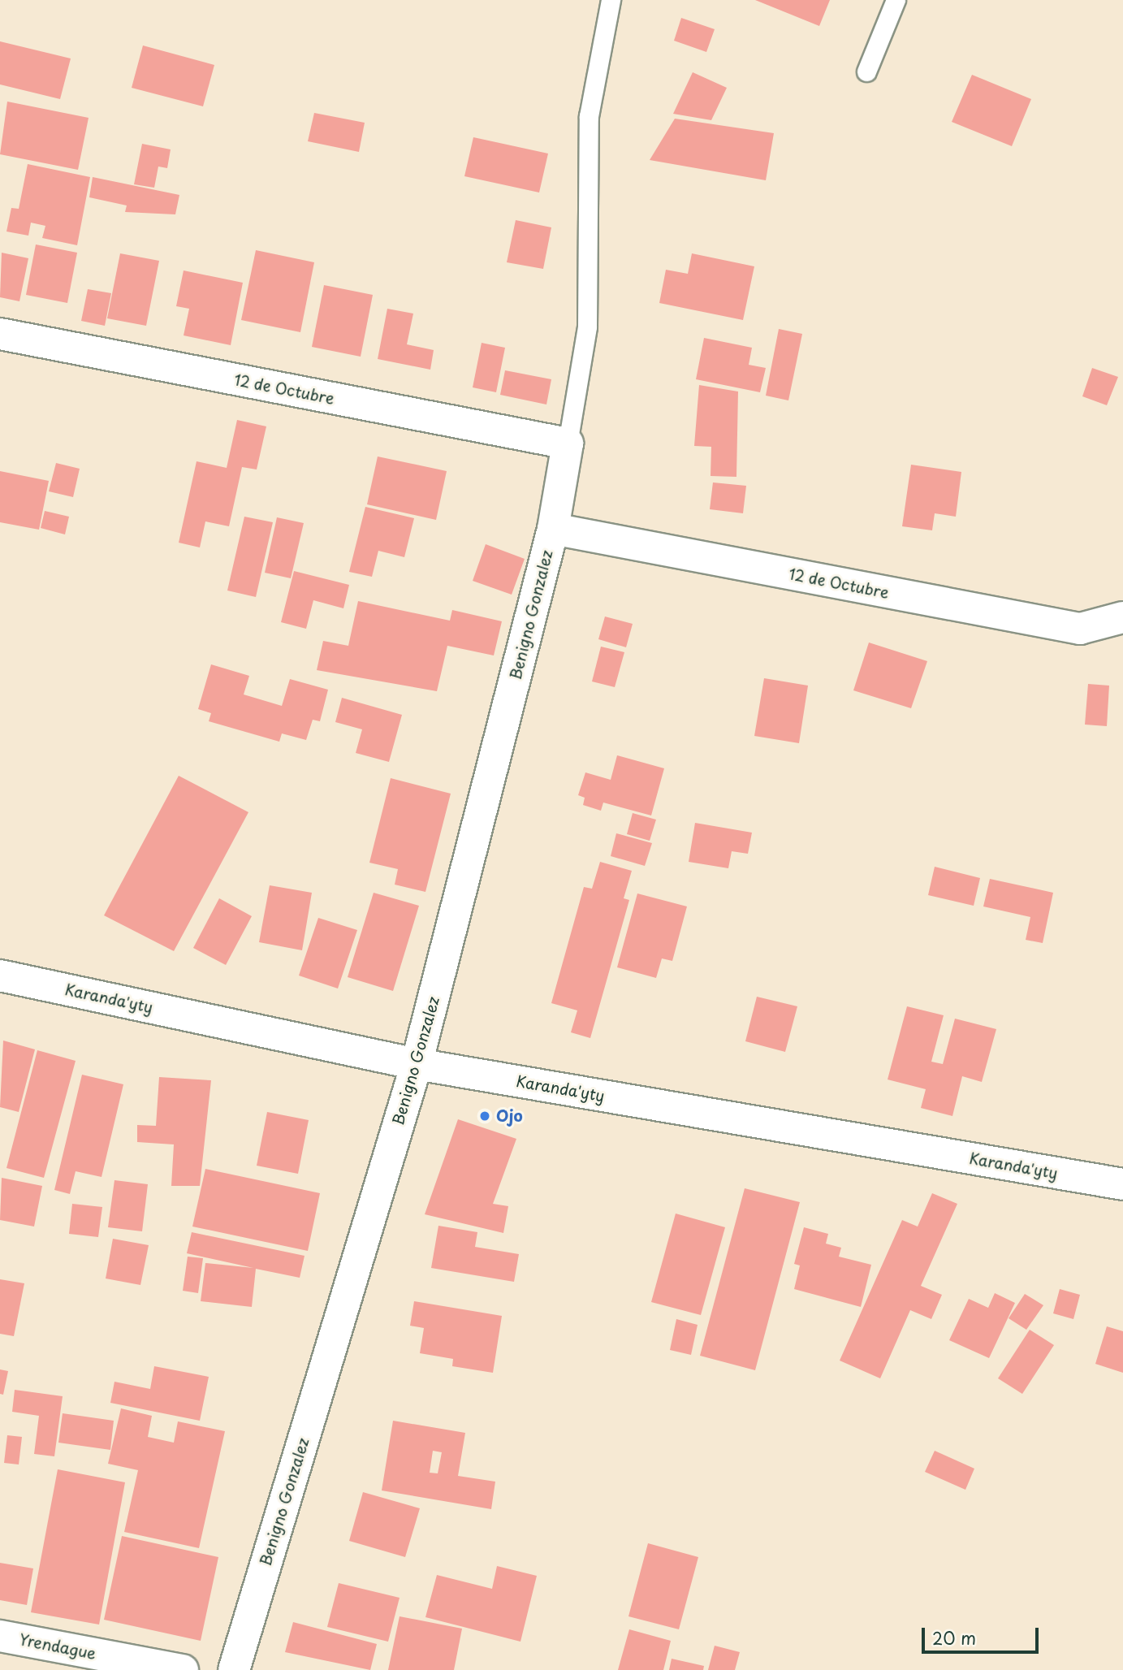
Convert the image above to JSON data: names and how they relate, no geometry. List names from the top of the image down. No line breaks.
{"streets":{"street":["12 de Octubre","Benigno Gonzalez","Karanda'yty","Yrendague"]},"crossings":[["12 de Octubre","Benigno Gonzalez"],["Benigno Gonzalez","Karanda'yty"]],"places":["Ojo"],"scale_bar":"20 m"}
